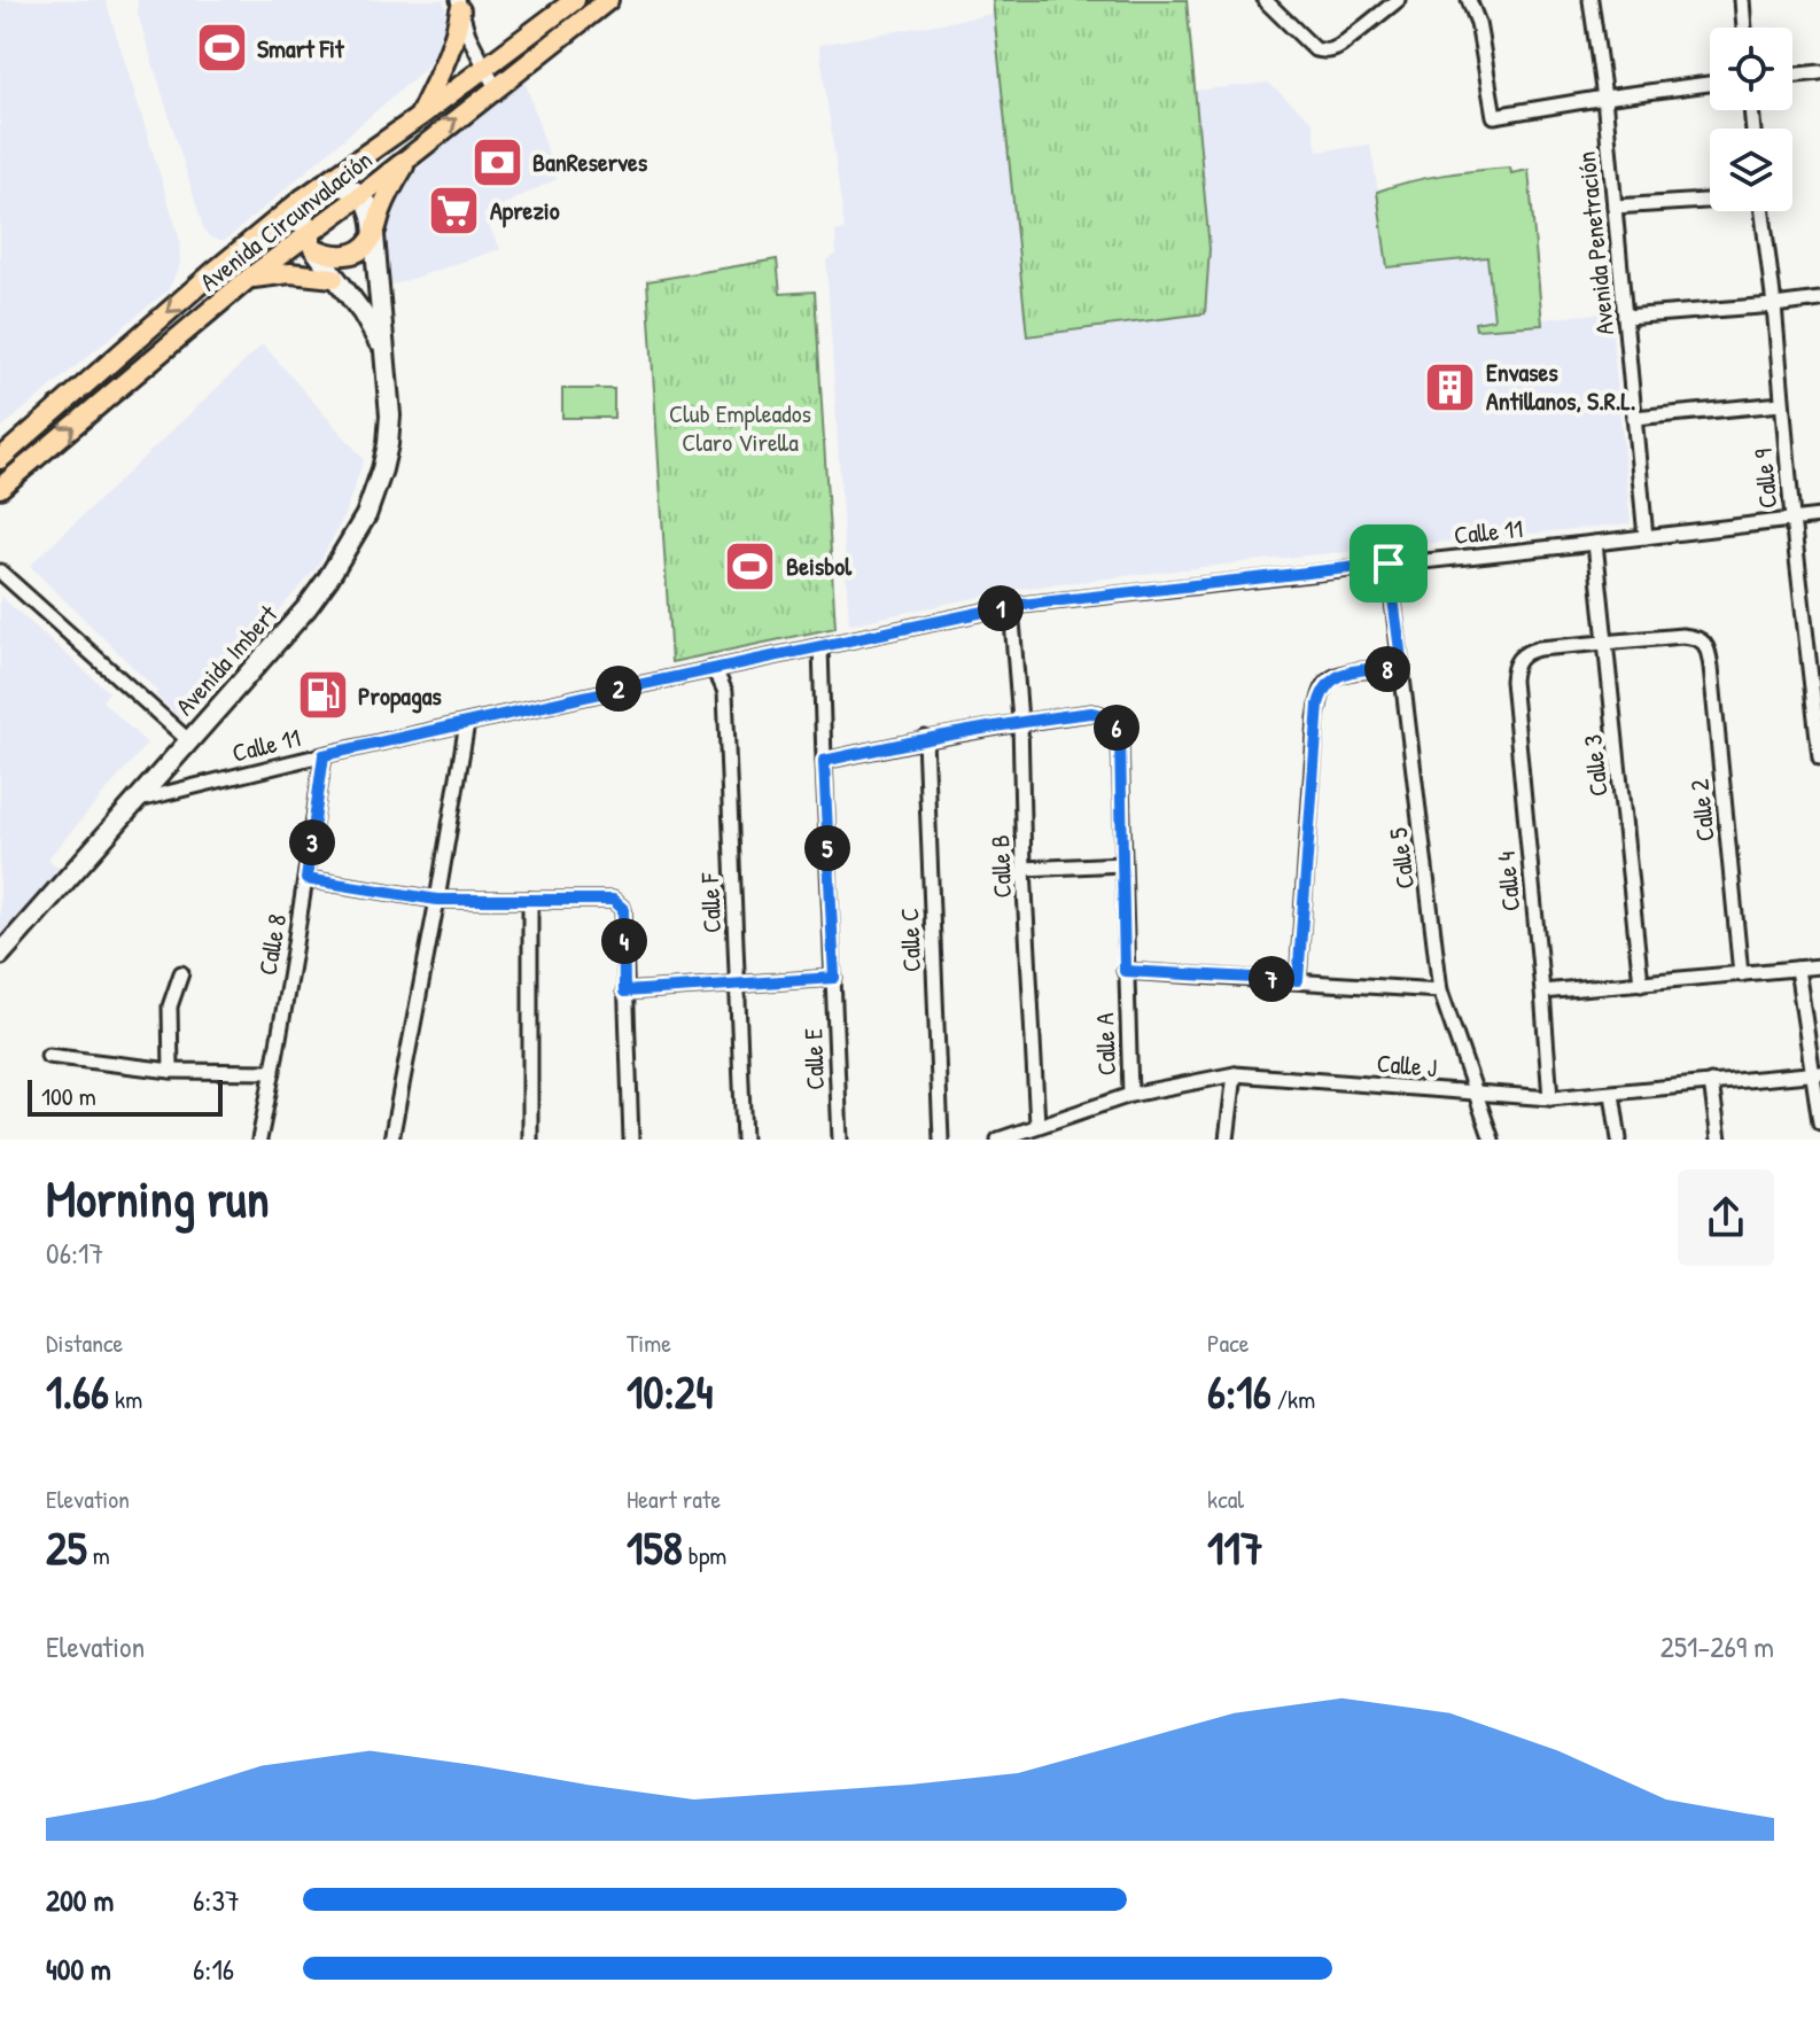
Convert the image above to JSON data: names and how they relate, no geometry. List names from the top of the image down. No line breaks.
{"streets":{"main road":["Avenida Circunvalación","Avenida Imbert"],"street":["Avenida Penetración","Calle 9","Calle 11","Calle 3","Calle 2","Calle 5","Calle B","Calle 4","Calle F","Calle C","Calle 8","Calle A","Calle E","Calle J"]},"crossings":[["Avenida Circunvalación","Avenida Imbert"],["Avenida Penetración","Calle 11"],["Calle 9","Calle 11"],["Calle 11","Avenida Imbert"],["Calle 11","Calle 3"],["Calle 11","Calle 5"],["Calle 11","Calle B"],["Calle 11","Calle F"],["Calle 11","Calle 8"],["Calle 11","Calle E"],["Calle 3","Calle 2"],["Calle 3","Calle 4"],["Calle 2","Calle 4"],["Calle 5","Calle J"],["Calle B","Calle A"],["Calle B","Calle J"],["Calle 4","Calle J"],["Calle A","Calle J"]],"parks":["Club Empleados Claro Virella"],"places":{"sports":["Smart Fit","Beisbol"],"bank":["BanReserves"],"supermarket":["Aprezio"],"building":["Envases Antillanos, S.R.L."],"fuel station":["Propagas"]},"scale_bar":"100 m","page":{"pins":["1","8","2","6","3","5","4","7"],"scale":"100 m","heading":["Morning run","06:17"],"stats":[["Distance","1.66 km"],["Time","10:24"],["Pace","6:16 /km"],["Elevation","25 m"],["Heart rate","158 bpm"],["kcal","117"]],"chart":["Elevation","251–269 m"],"list":[{"name":"200 m","note":"6:37"},{"name":"400 m","note":"6:16"}]}}
